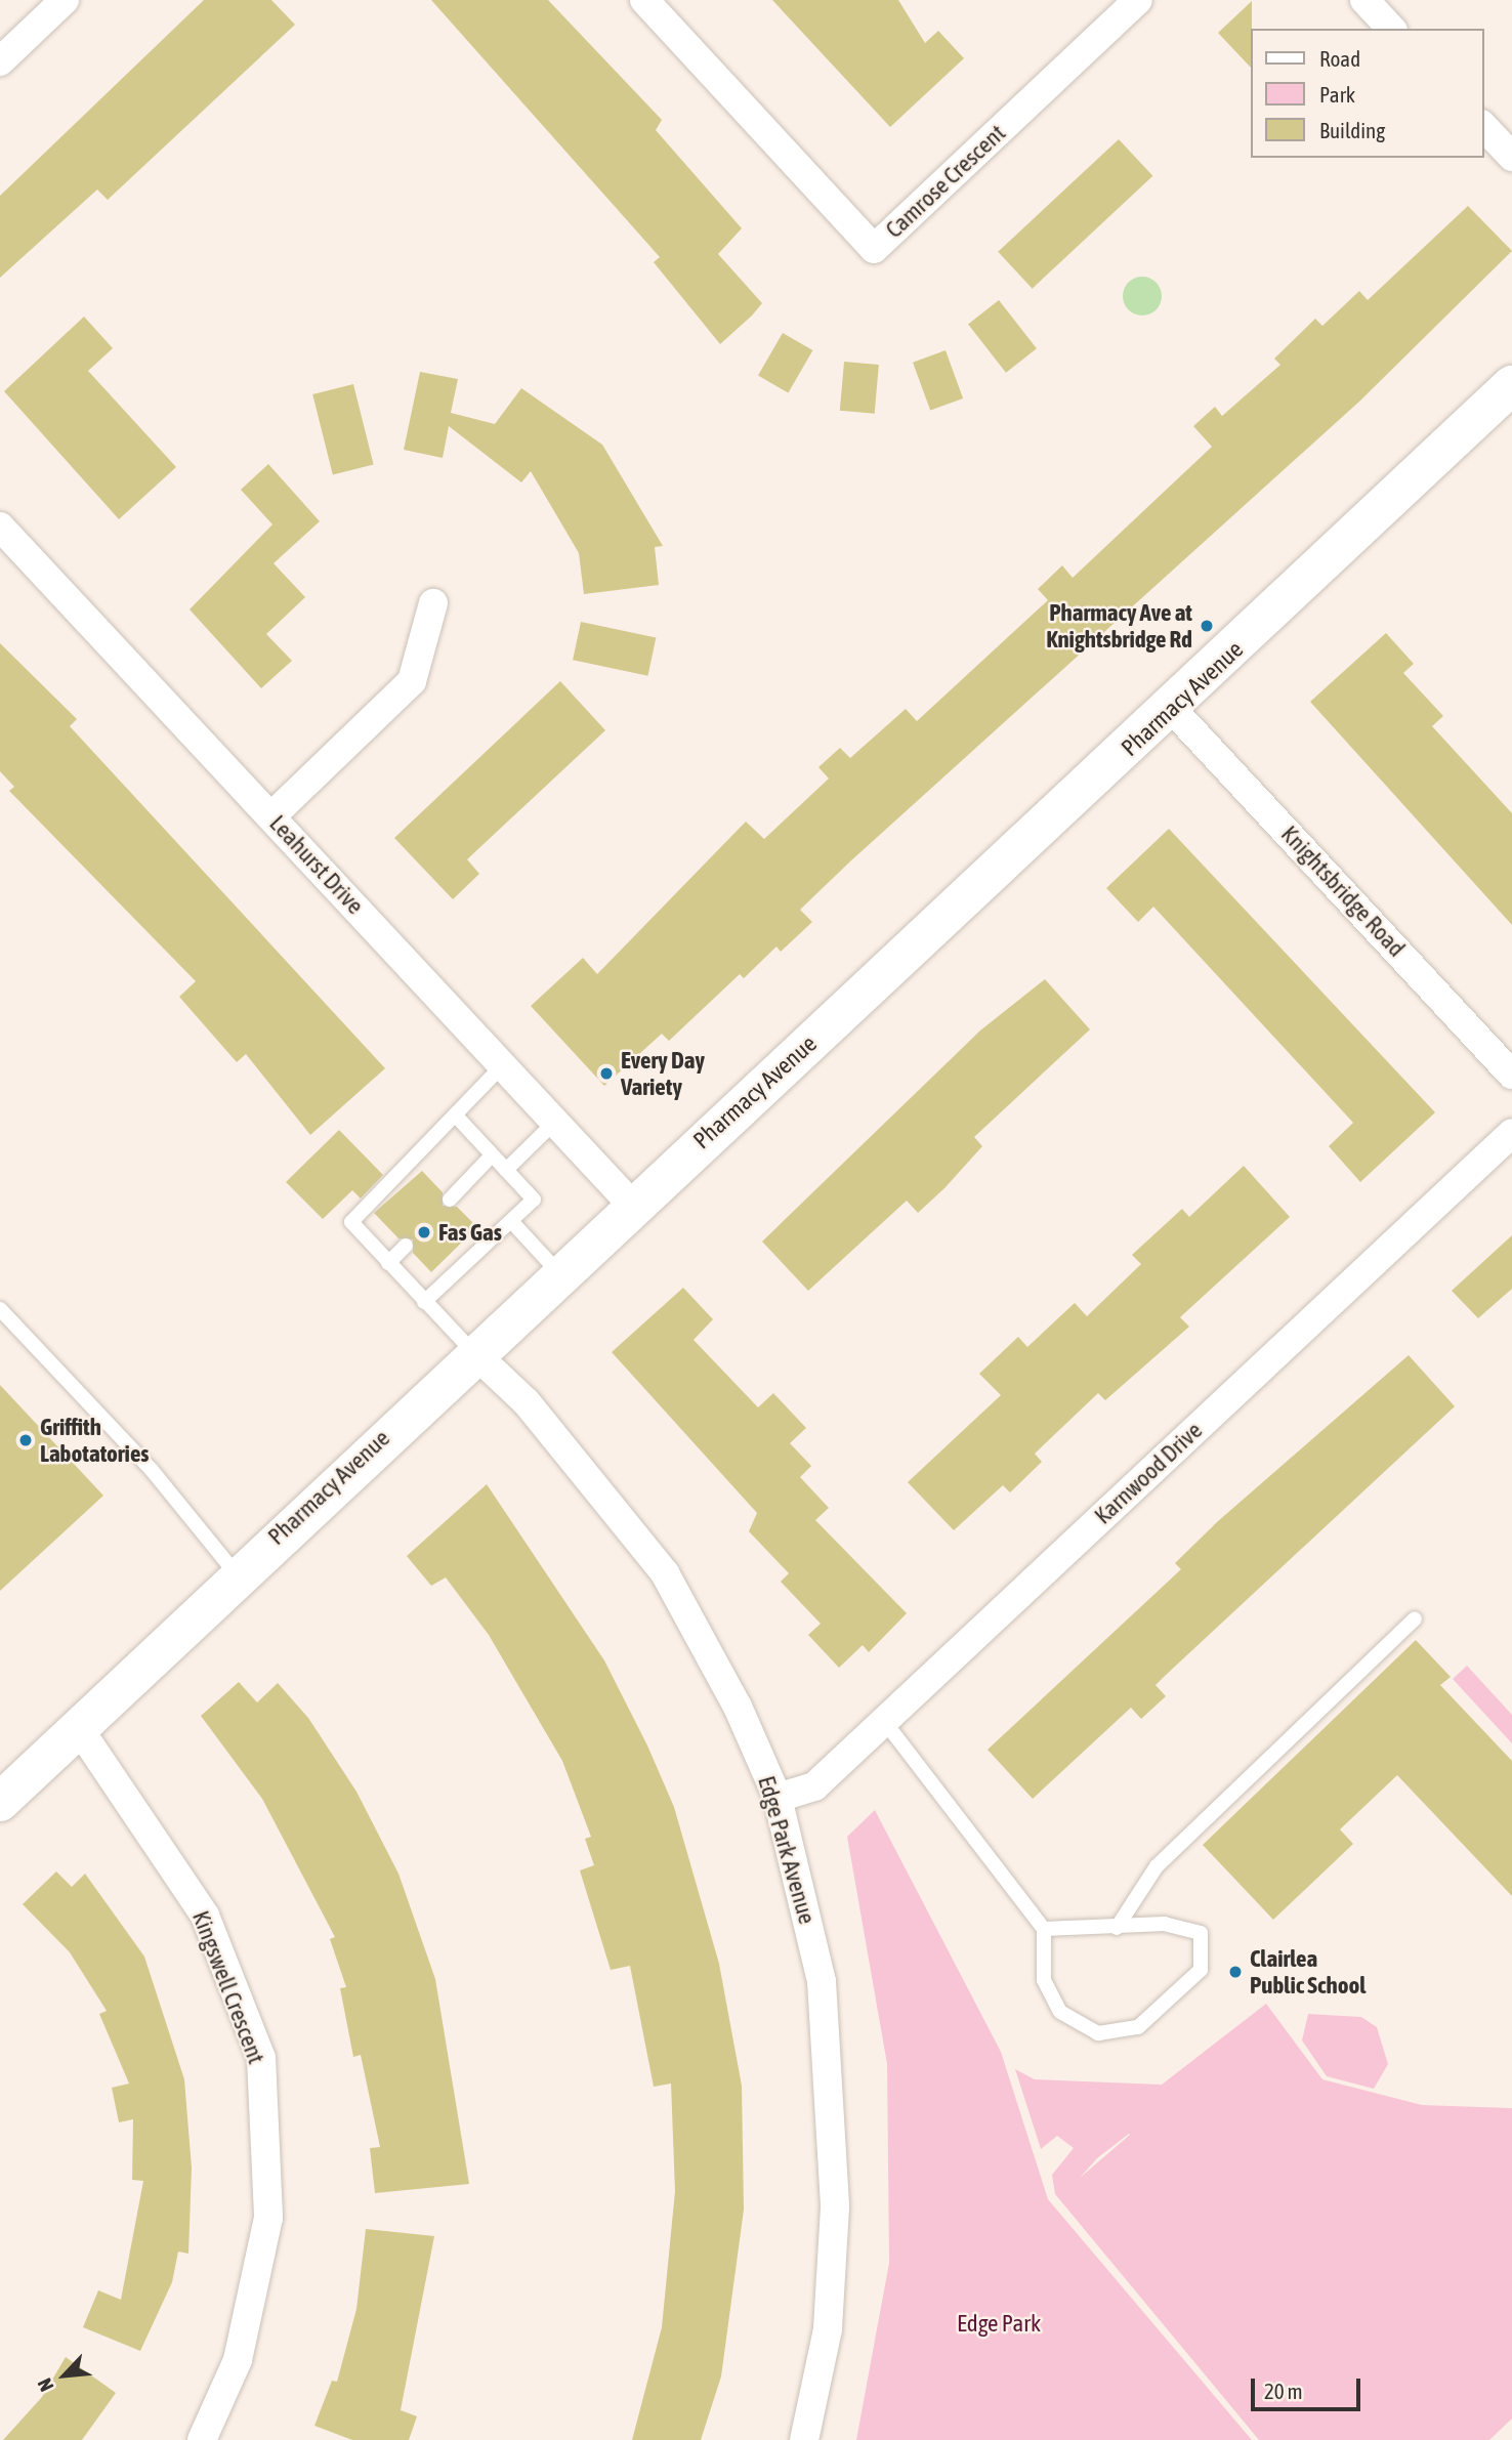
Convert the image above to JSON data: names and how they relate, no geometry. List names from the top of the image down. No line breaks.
{"streets":{"street":["Camrose Crescent","Pharmacy Avenue","Leahurst Drive","Knightsbridge Road","Karnwood Drive","Edge Park Avenue","Kingswell Crescent"]},"crossings":[["Pharmacy Avenue","Leahurst Drive"],["Pharmacy Avenue","Knightsbridge Road"],["Pharmacy Avenue","Edge Park Avenue"],["Pharmacy Avenue","Kingswell Crescent"],["Karnwood Drive","Edge Park Avenue"]],"parks":["Edge Park"],"places":["Pharmacy Ave at Knightsbridge Rd","Every Day Variety","Fas Gas","Griffith Labotatories","Clairlea Public School"],"legend":["Road","Park","Building"],"scale_bar":"20 m","north":"bottom left"}
